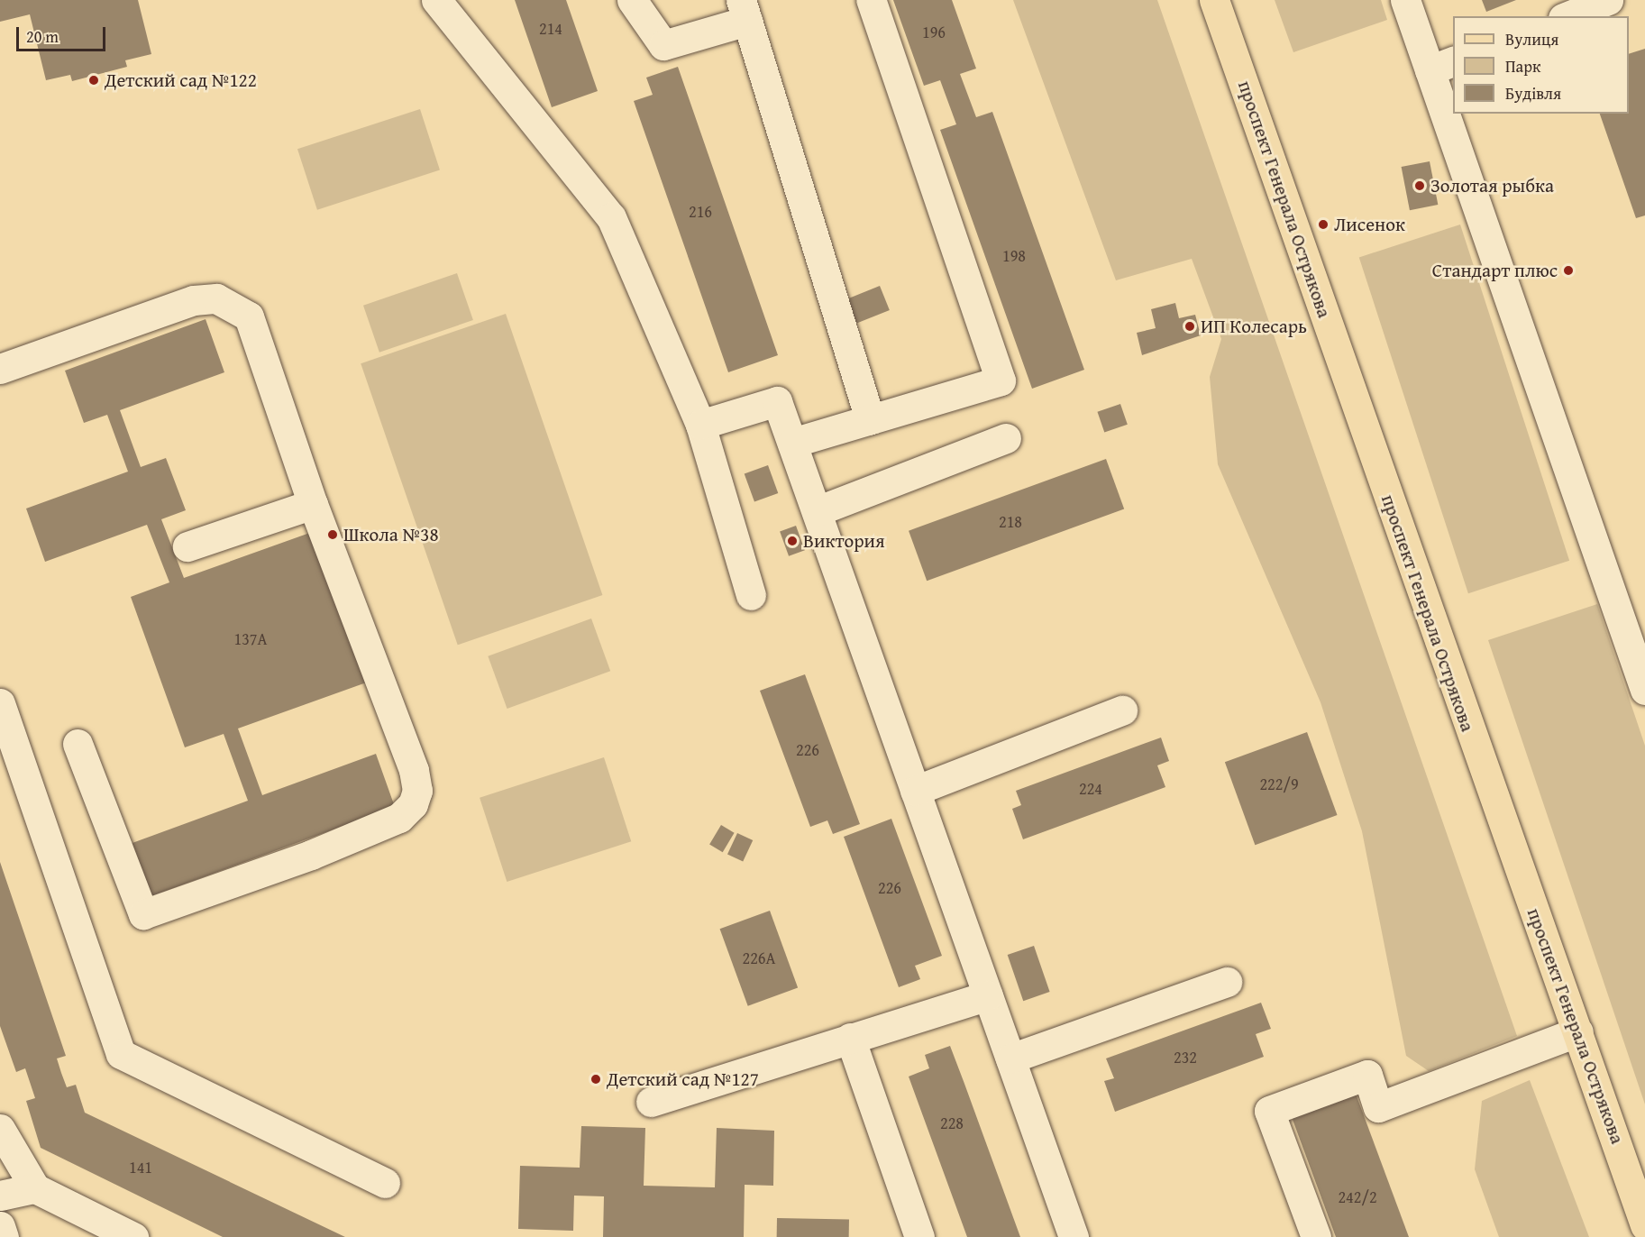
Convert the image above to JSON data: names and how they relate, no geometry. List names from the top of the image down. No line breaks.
{"streets":{"main road":["проспект Генерала Острякова"]},"places":["Детский сад №122","Золотая рыбка","Лисенок","Стандарт плюс","ИП Колесарь","Школа №38","Виктория","Детский сад №127"],"house_numbers":["214","196","216","198","218","137А","226","222/9","224","226","226А","232","228","141","242/2"],"legend":["Вулиця","Парк","Будівля"],"scale_bar":"20 m"}
